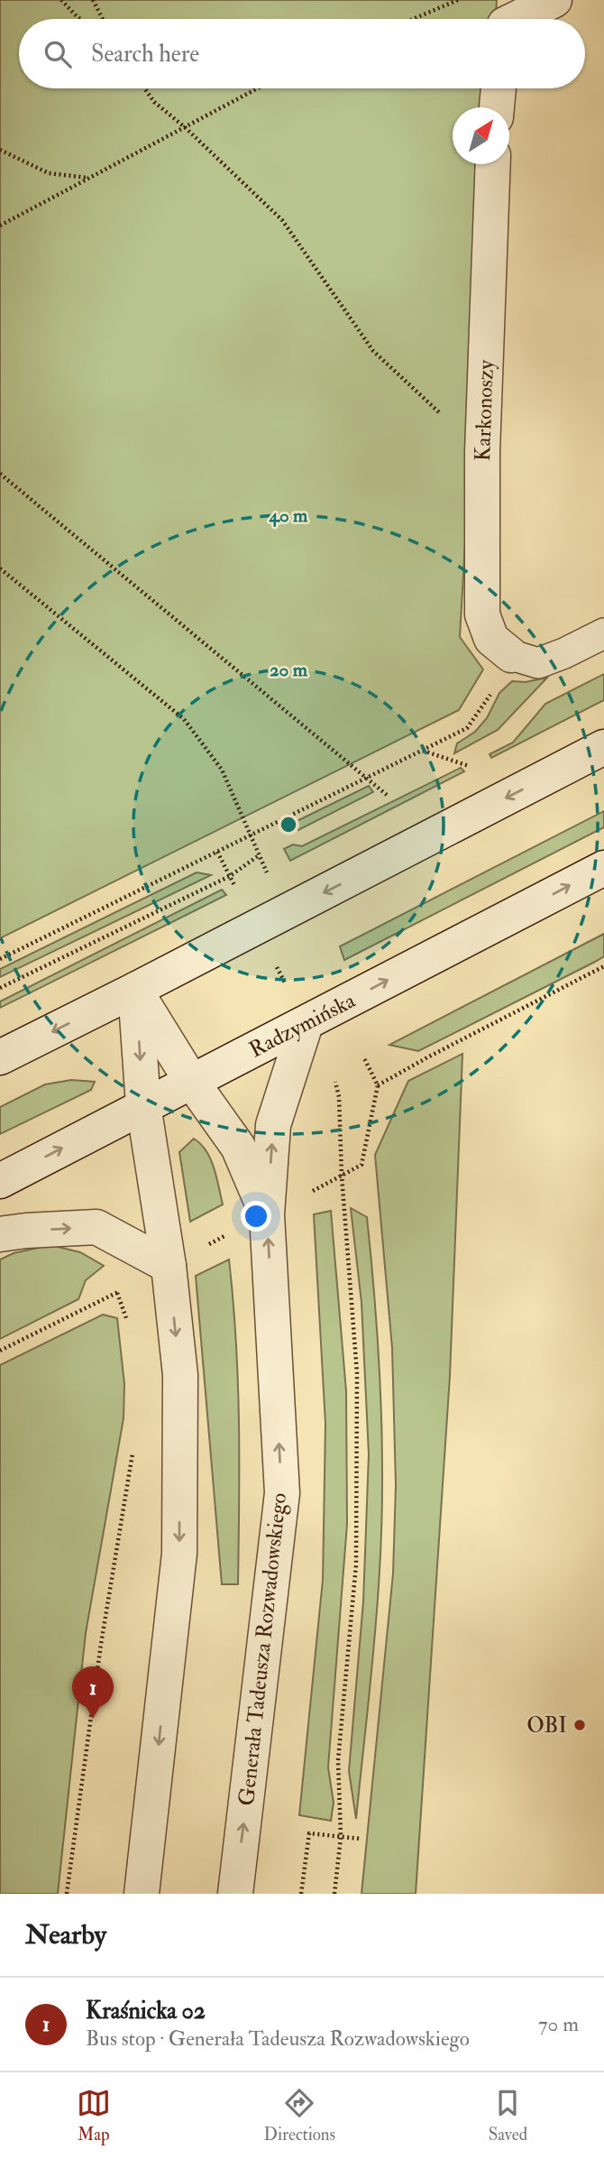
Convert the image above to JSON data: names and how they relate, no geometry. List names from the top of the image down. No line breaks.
{"streets":{"street":["Karkonoszy","Radzymińska","Generała Tadeusza Rozwadowskiego"]},"places":["OBI"],"north":"top right","page":{"search":"Search here","pins":"1","heading":"Nearby","list":[{"mark":"1","name":"Kraśnicka 02","note":"Bus stop · Generała Tadeusza Rozwadowskiego","value":"70 m"}],"nav":["Map","Directions","Saved"]},"rings":["40 m","20 m"]}
